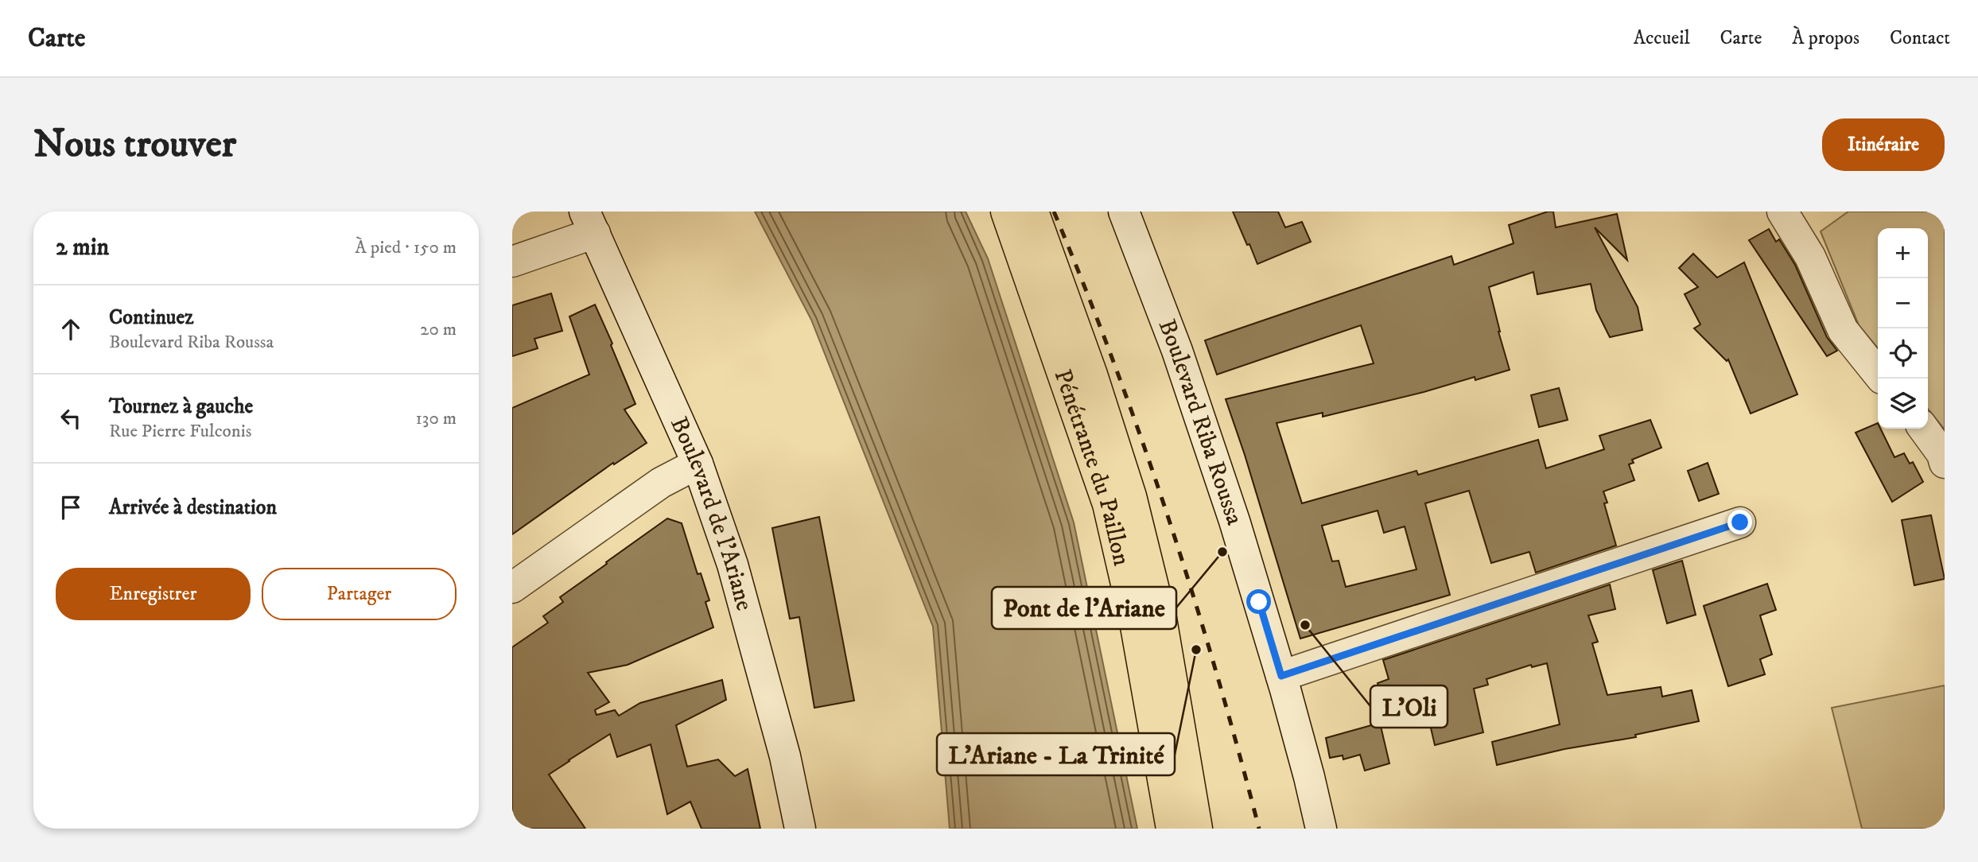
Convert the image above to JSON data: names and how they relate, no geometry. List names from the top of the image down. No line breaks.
{"streets":{"main road":["Pénétrante du Paillon"],"street":["Boulevard Riba Roussa","Boulevard de l'Ariane"]},"places":["Pont de l'Ariane","L'Oli","L'Ariane - La Trinité"],"page":{"header":"Carte","nav":["Accueil","Carte","À propos","Contact"],"buttons":["Itinéraire",["Enregistrer","Partager"]],"title":"Nous trouver","heading":["2 min","À pied · 150 m"],"map_buttons":["+","−"],"list":[["Continuez","Boulevard Riba Roussa","20 m"],["Tournez à gauche","Rue Pierre Fulconis","130 m"],"Arrivée à destination"]}}
